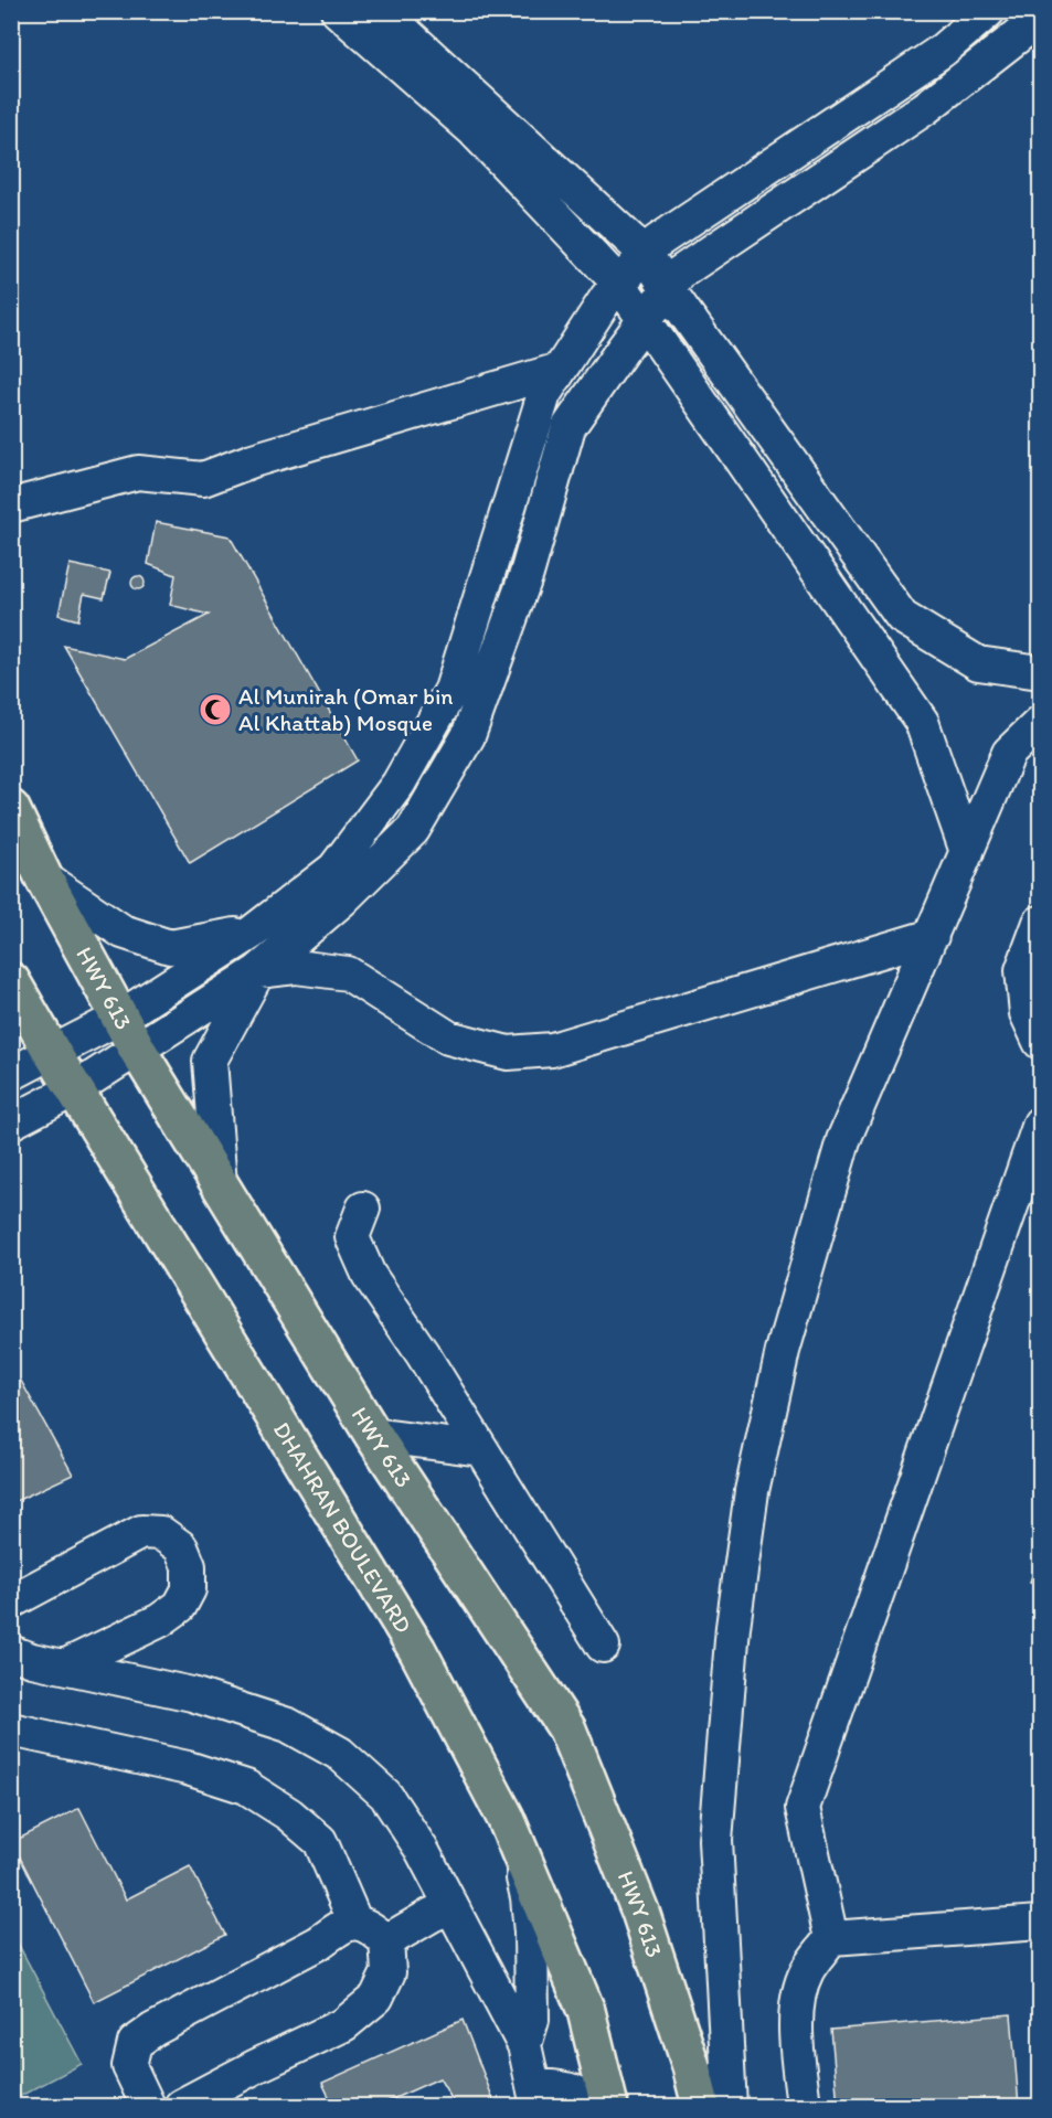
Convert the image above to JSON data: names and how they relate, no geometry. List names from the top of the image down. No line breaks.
{"streets":{"main road":["HWY 613","DHAHRAN BOULEVARD"]},"places":{"mosque":["Al Munirah (Omar bin Al Khattab) Mosque"]}}
